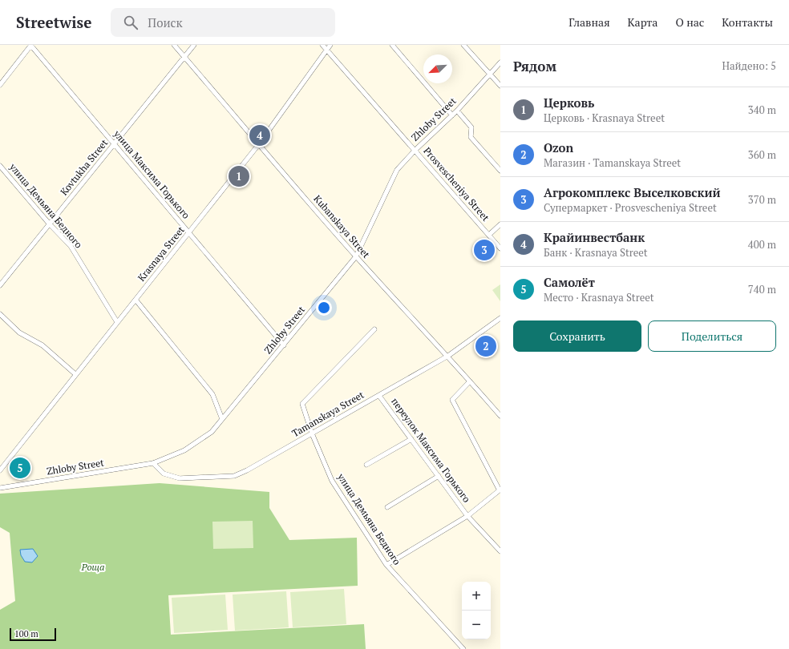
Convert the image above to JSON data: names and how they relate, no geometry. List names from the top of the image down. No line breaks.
{"streets":{"street":["Zhloby Street","Kovtukha Street","улица Максима Горького","Prosvescheniya Street","улица Демьяна Бедного","Kubanskaya Street","Krasnaya Street","Tamanskaya Street","переулок Максима Горького"]},"crossings":[["Zhloby Street","улица Максима Горького"],["Zhloby Street","Prosvescheniya Street"],["Zhloby Street","Kubanskaya Street"],["Zhloby Street","Tamanskaya Street"],["Kovtukha Street","улица Максима Горького"],["Kovtukha Street","улица Демьяна Бедного"],["Kovtukha Street","Kubanskaya Street"],["улица Максима Горького","Krasnaya Street"],["Prosvescheniya Street","Krasnaya Street"],["улица Демьяна Бедного","Krasnaya Street"],["улица Демьяна Бедного","Tamanskaya Street"],["Kubanskaya Street","Krasnaya Street"],["Kubanskaya Street","Tamanskaya Street"],["Tamanskaya Street","переулок Максима Горького"]],"parks":["Роща"],"scale_bar":"100 m","north":"bottom left","page":{"header":"Streetwise","search":"Поиск","nav":["Главная","Карта","О нас","Контакты"],"heading":["Рядом","Найдено: 5"],"list":[{"mark":"1","name":"Церковь","note":"Церковь · Krasnaya Street","value":"340 m"},{"mark":"2","name":"Ozon","note":"Магазин · Tamanskaya Street","value":"360 m"},{"mark":"3","name":"Агрокомплекс Выселковский","note":"Супермаркет · Prosvescheniya Street","value":"370 m"},{"mark":"4","name":"Крайинвестбанк","note":"Банк · Krasnaya Street","value":"400 m"},{"mark":"5","name":"Самолёт","note":"Место · Krasnaya Street","value":"740 m"}],"pins":["4","1","3","2","5"],"buttons":["Сохранить","Поделиться"],"map_buttons":["+","−"],"scale":"100 m"}}
